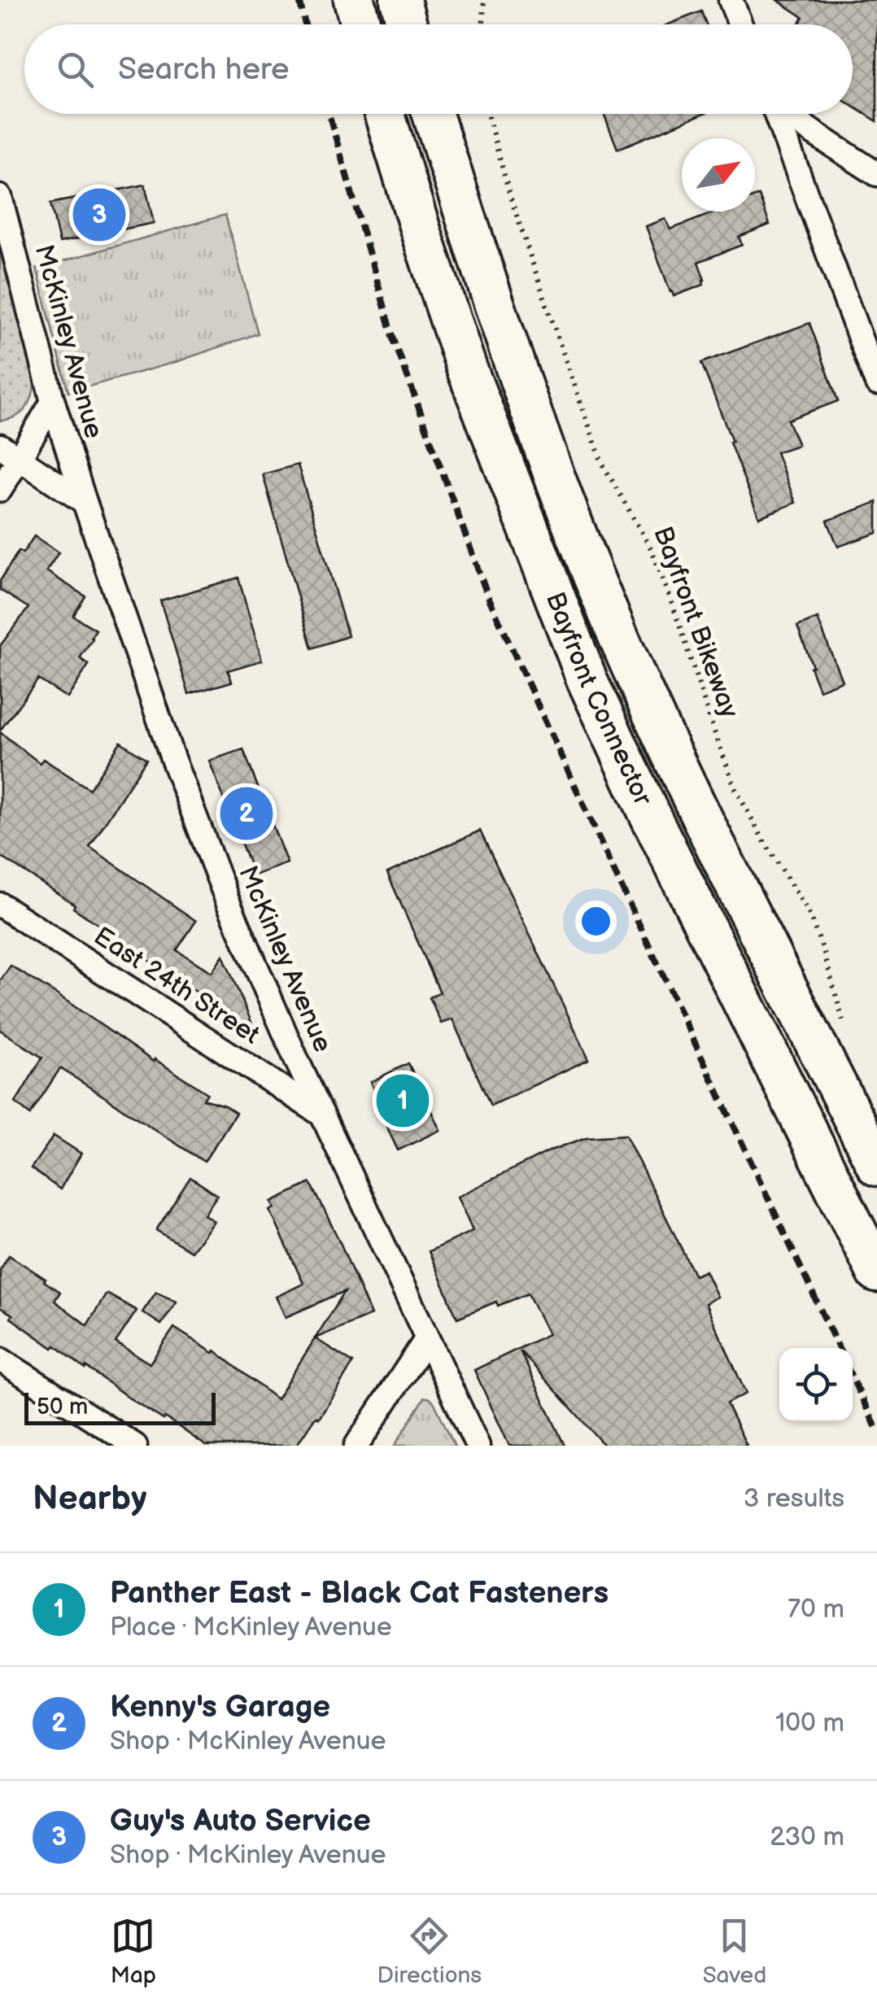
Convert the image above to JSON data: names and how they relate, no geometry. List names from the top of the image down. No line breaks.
{"streets":{"highway":["Bayfront Connector"],"street":["McKinley Avenue","East 24th Street"],"path":["Bayfront Bikeway"]},"crossings":[["McKinley Avenue","East 24th Street"]],"scale_bar":"50 m","north":"top right","page":{"search":"Search here","pins":["3","2","1"],"scale":"50 m","heading":["Nearby","3 results"],"list":[{"mark":"1","name":"Panther East - Black Cat Fasteners","note":"Place · McKinley Avenue","value":"70 m"},{"mark":"2","name":"Kenny's Garage","note":"Shop · McKinley Avenue","value":"100 m"},{"mark":"3","name":"Guy's Auto Service","note":"Shop · McKinley Avenue","value":"230 m"}],"nav":["Map","Directions","Saved"]}}
